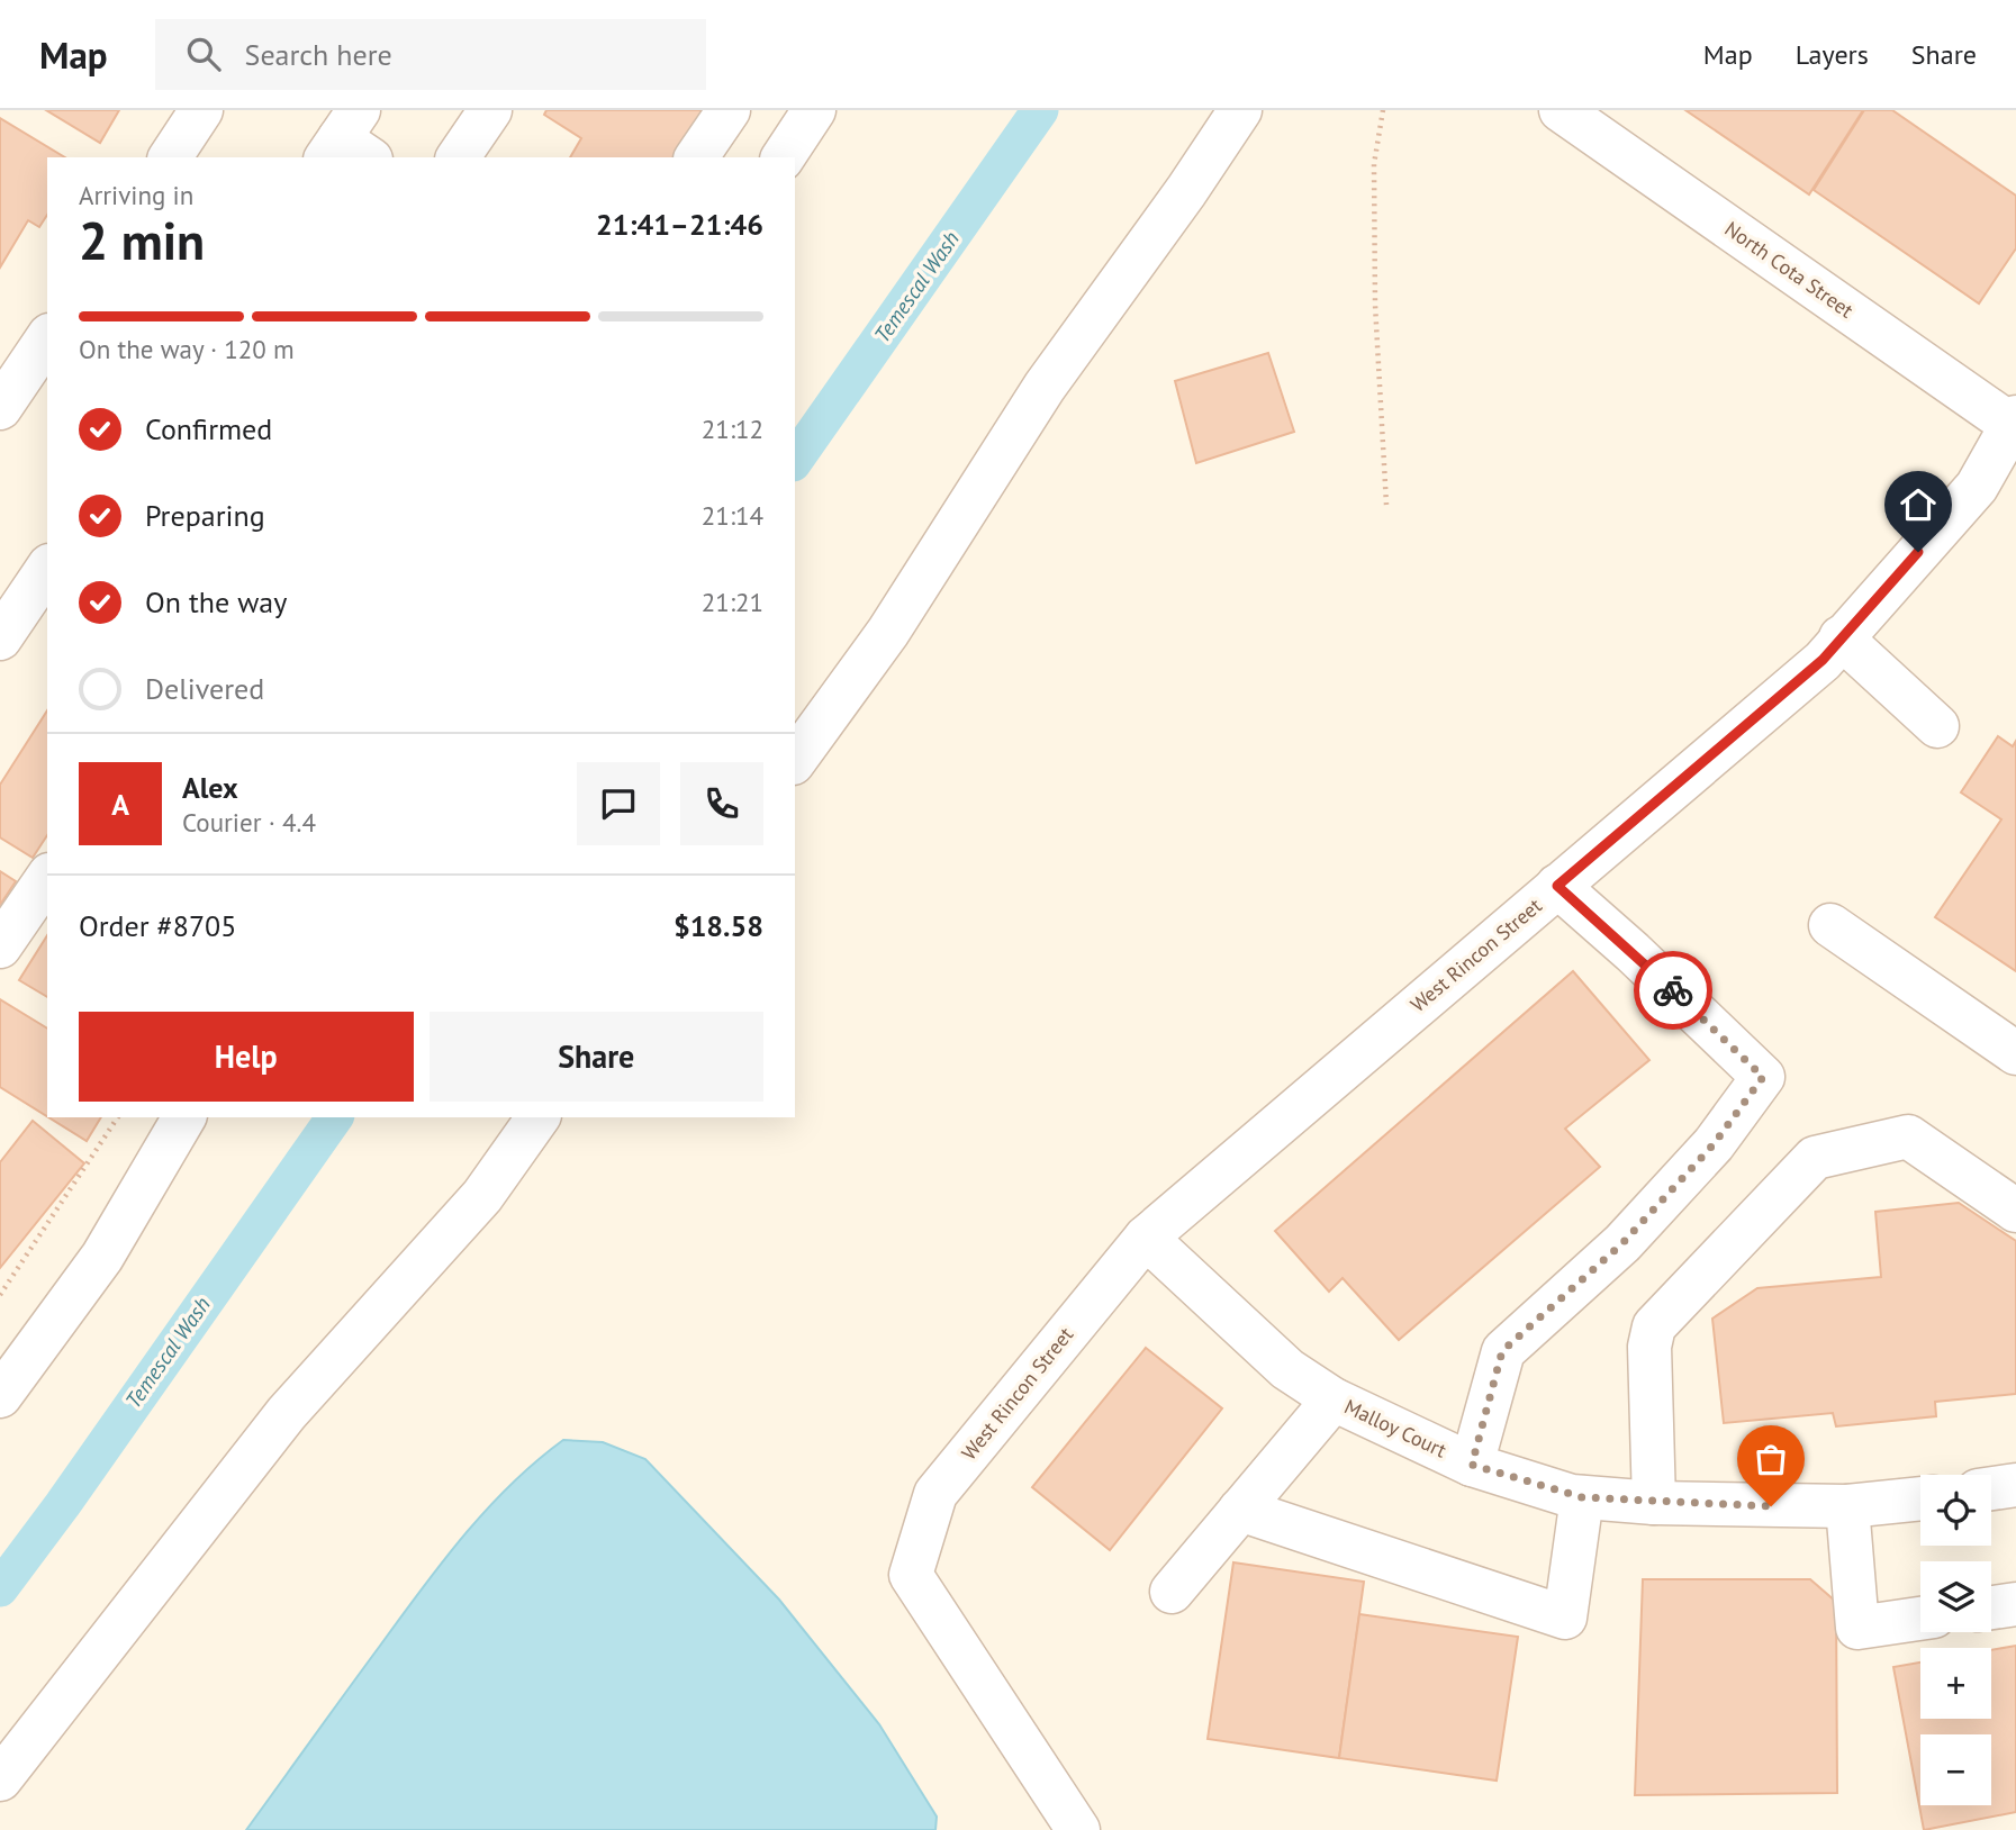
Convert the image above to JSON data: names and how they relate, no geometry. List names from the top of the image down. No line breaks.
{"streets":{"street":["North Cota Street","West Rincon Street","Malloy Court"]},"crossings":[["North Cota Street","West Rincon Street"],["West Rincon Street","Malloy Court"]],"water":["Temescal Wash"],"page":{"header":"Map","search":"Search here","nav":["Map","Layers","Share"],"heading":["2 min","Arriving in","21:41–21:46"],"panel":["Alex","Courier · 4.4","Order #8705","$18.58"],"bar":"On the way · 120 m","list":[["Confirmed","21:12"],["Preparing","21:14"],["On the way","21:21"],"Delivered"],"round":"A","buttons":["Help","Share"],"map_buttons":["+","−"]}}
